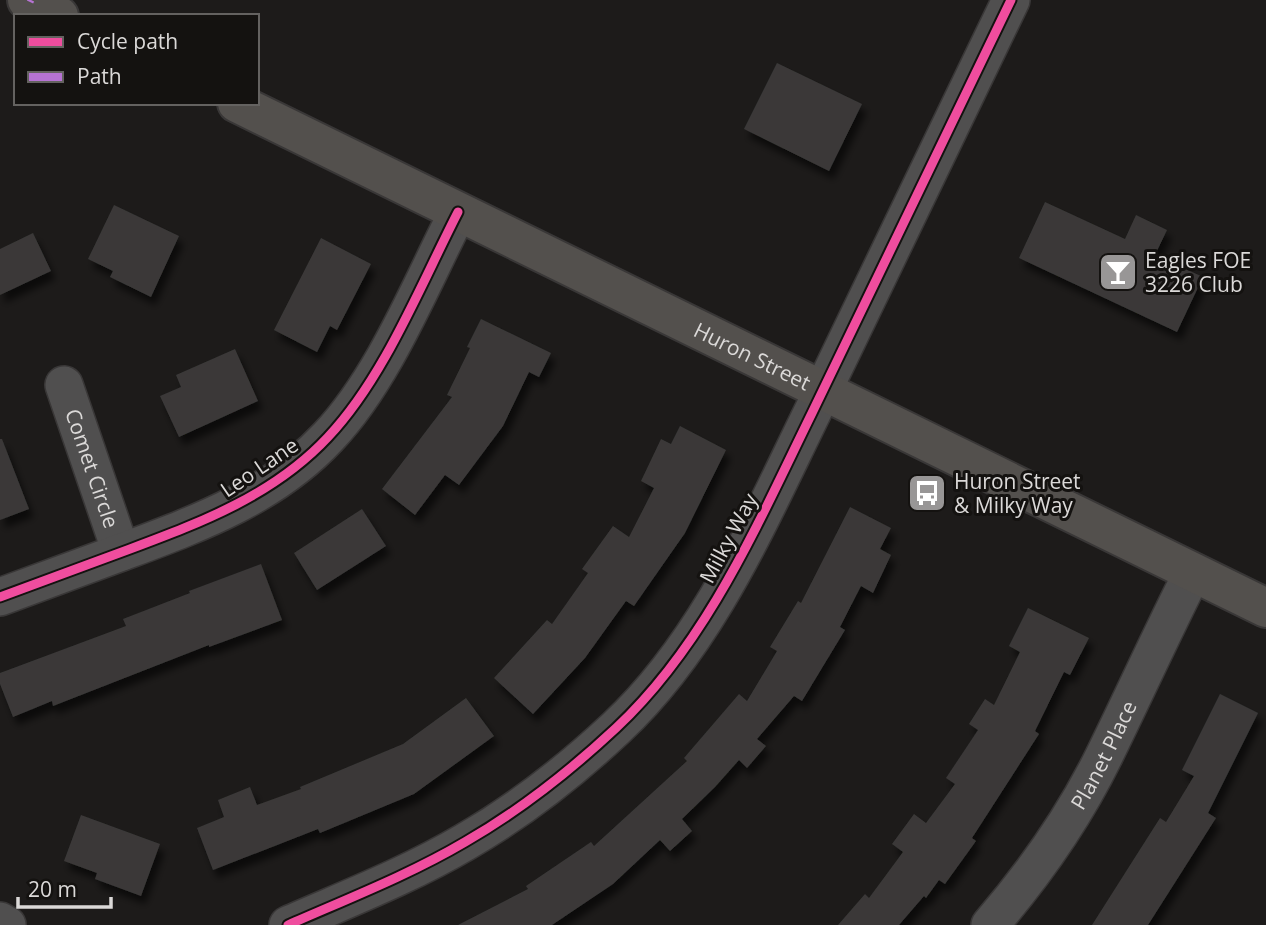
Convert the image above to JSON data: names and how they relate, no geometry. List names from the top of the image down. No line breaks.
{"streets":{"main road":["Huron Street"],"street":["Leo Lane","Comet Circle","Milky Way","Planet Place"]},"crossings":[["Huron Street","Leo Lane"],["Huron Street","Milky Way"],["Huron Street","Planet Place"],["Leo Lane","Comet Circle"]],"places":{"bar":["Eagles FOE 3226 Club"],"bus stop":["Huron Street & Milky Way"]},"legend":["Cycle path","Path"],"scale_bar":"20 m"}
